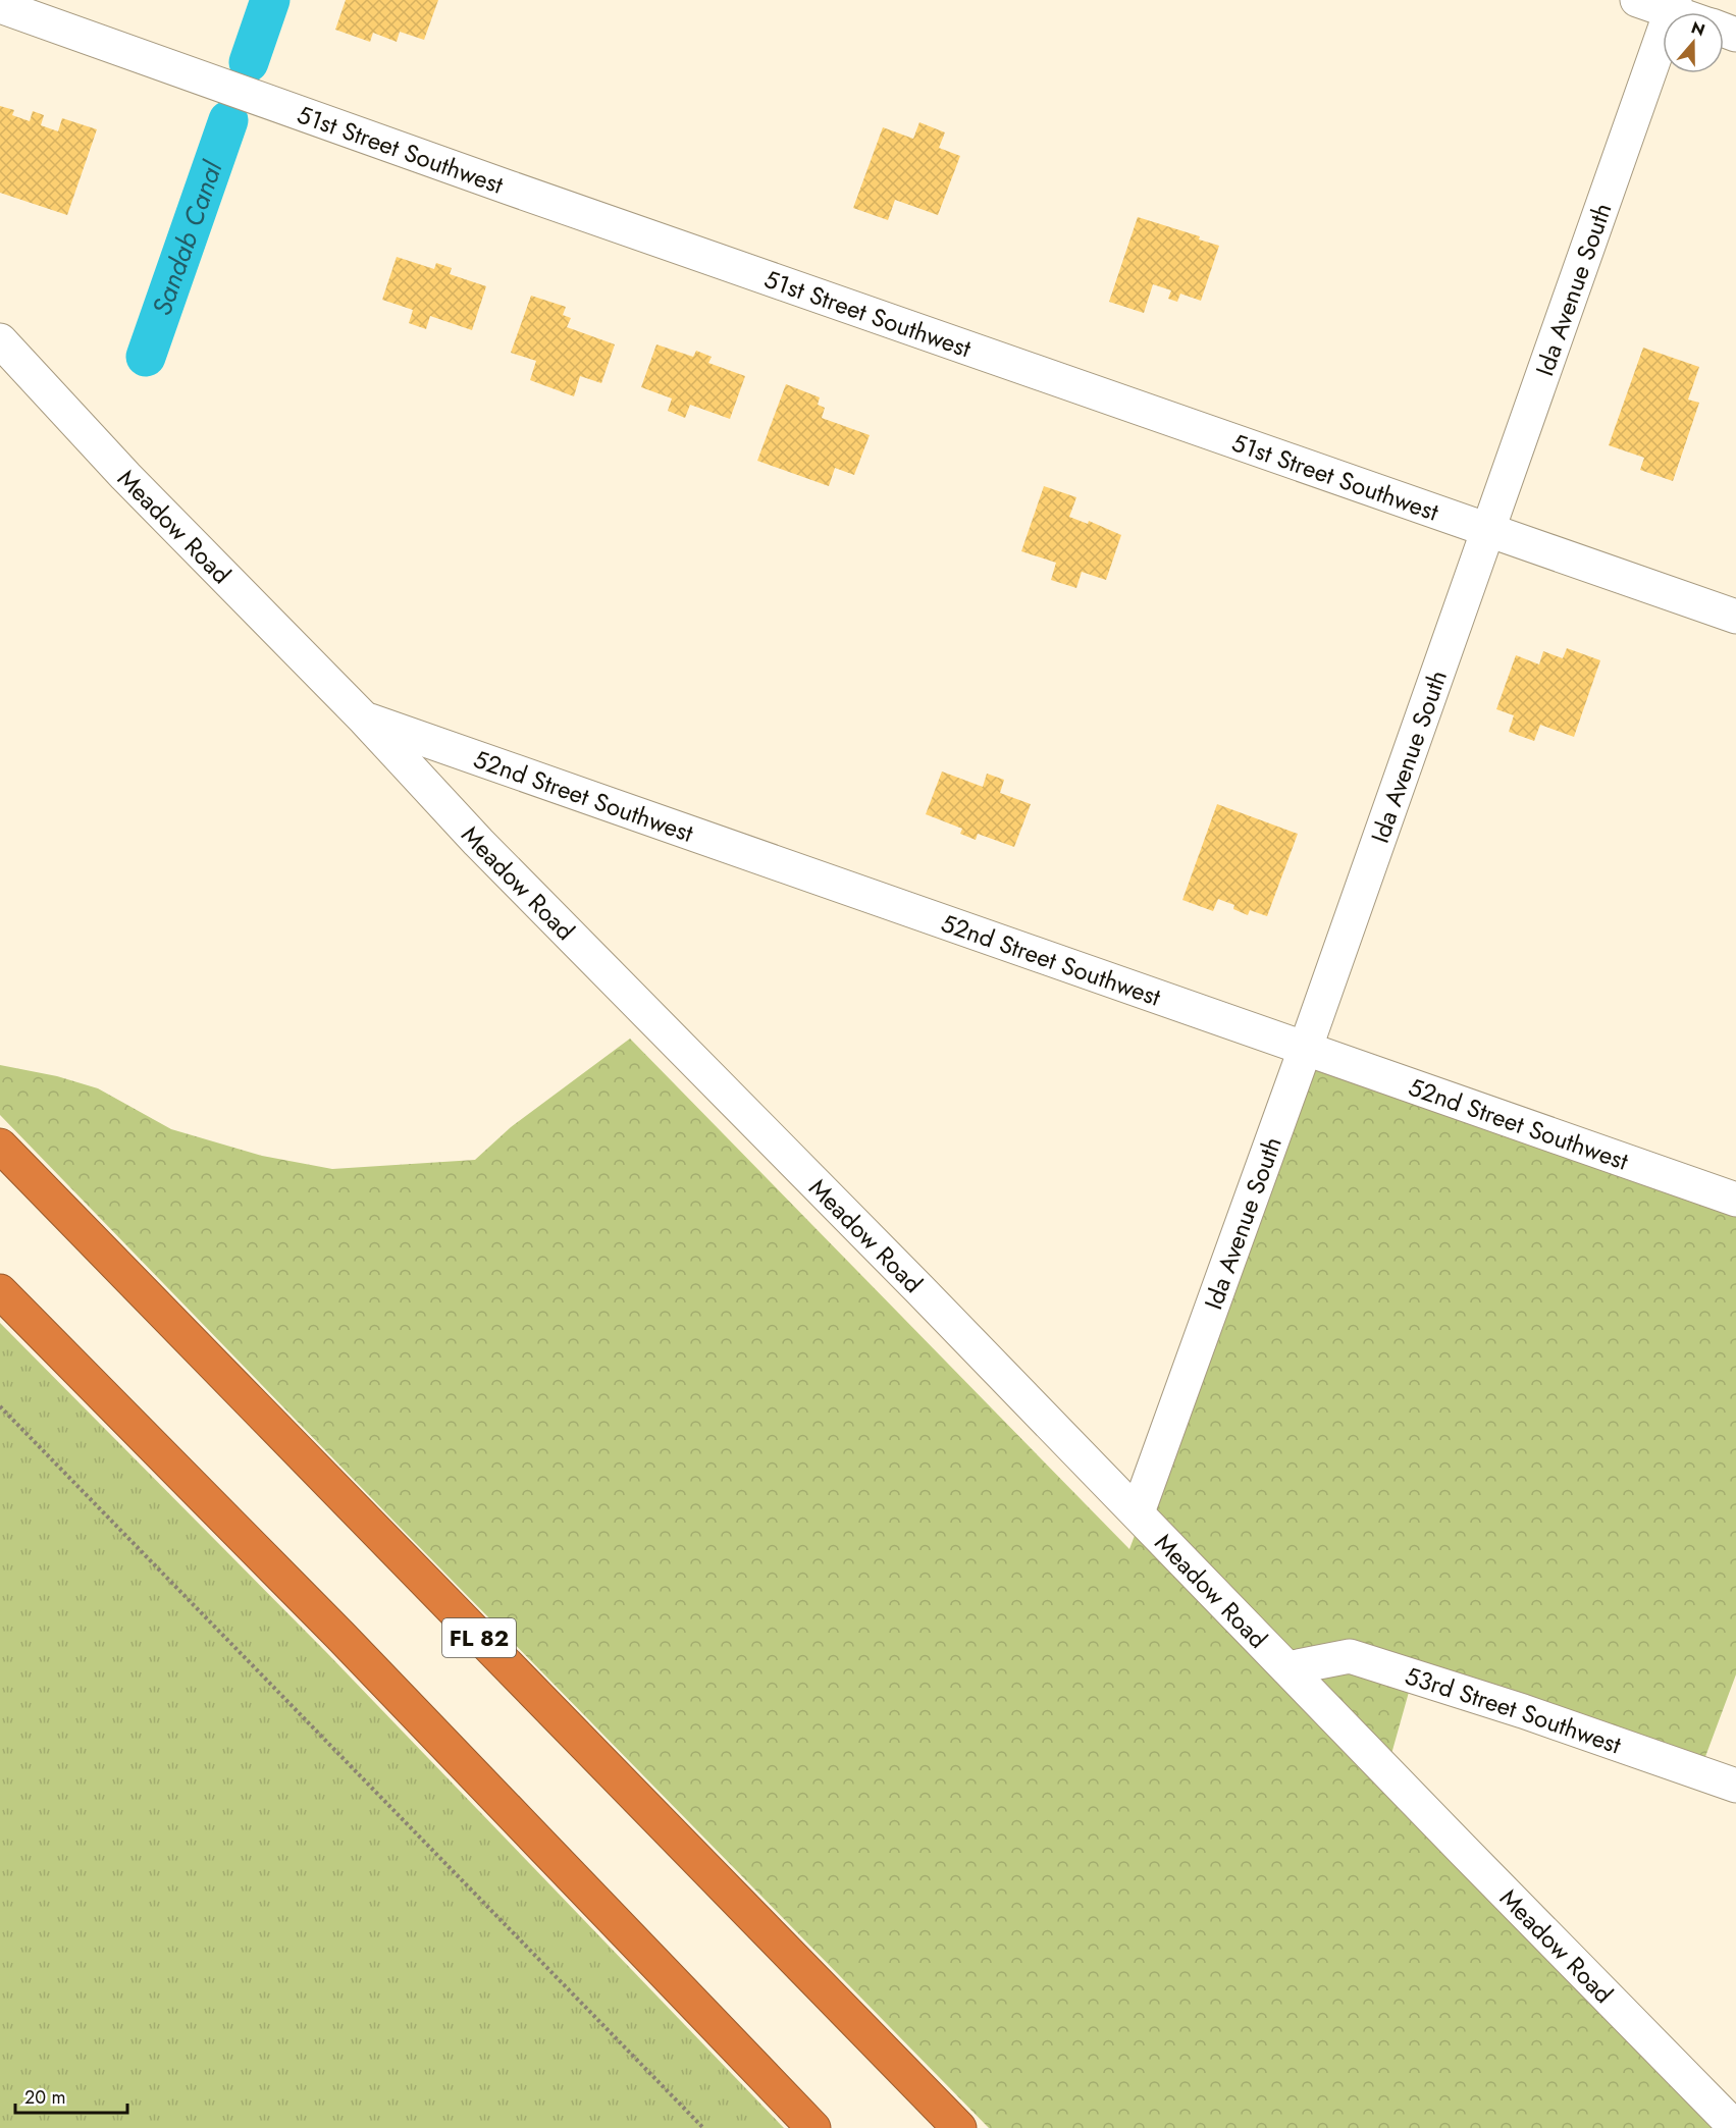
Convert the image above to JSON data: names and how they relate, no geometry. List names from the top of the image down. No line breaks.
{"streets":{"highway":["FL 82"],"street":["51st Street Southwest","Ida Avenue South","Meadow Road","52nd Street Southwest","53rd Street Southwest"]},"crossings":[["51st Street Southwest","Ida Avenue South"],["Ida Avenue South","Meadow Road"],["Ida Avenue South","52nd Street Southwest"],["Meadow Road","52nd Street Southwest"],["Meadow Road","53rd Street Southwest"]],"water":["Sandab Canal"],"scale_bar":"20 m","north":"top"}
